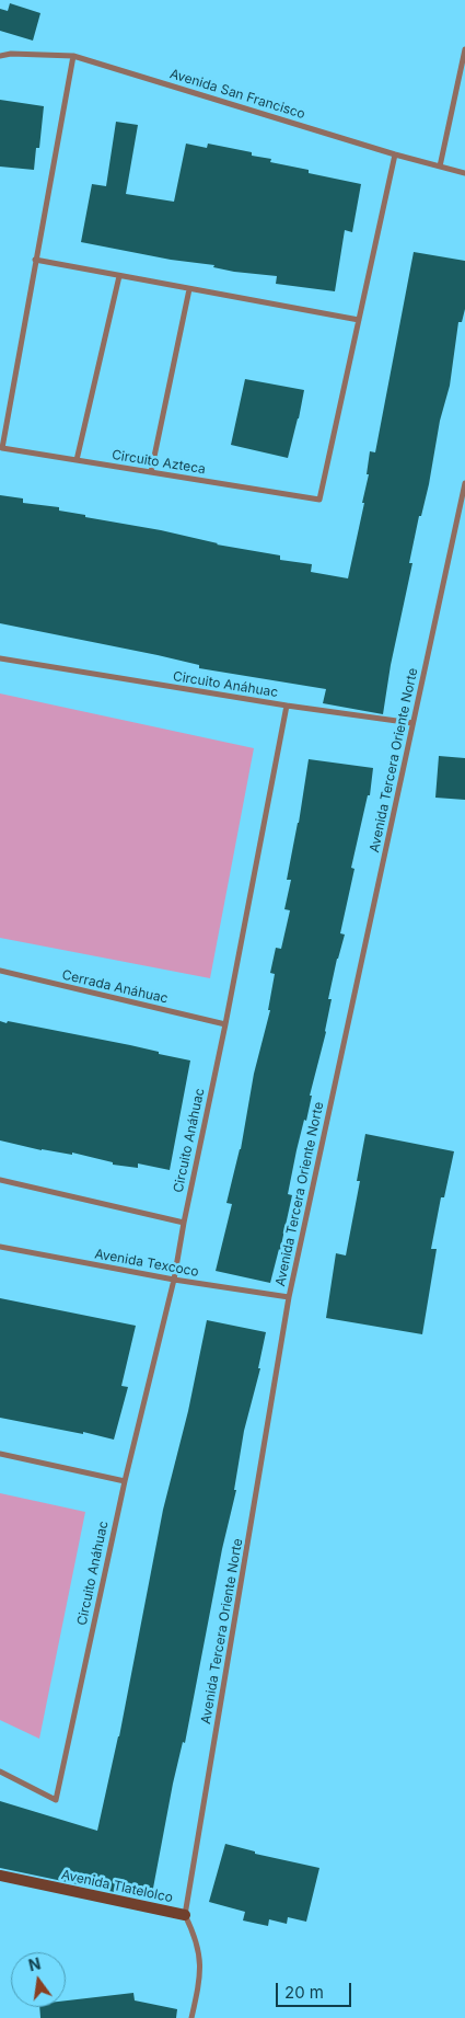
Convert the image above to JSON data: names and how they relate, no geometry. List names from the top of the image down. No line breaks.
{"streets":{"street":["Avenida San Francisco","Circuito Azteca","Circuito Anáhuac","Avenida Tercera Oriente Norte","Cerrada Anáhuac","Avenida Texcoco","Avenida Tlatelolco"]},"crossings":[["Avenida San Francisco","Circuito Azteca"],["Circuito Anáhuac","Cerrada Anáhuac"],["Circuito Anáhuac","Avenida Texcoco"],["Avenida Tercera Oriente Norte","Avenida Texcoco"],["Avenida Tercera Oriente Norte","Avenida Tlatelolco"]],"scale_bar":"20 m","north":"top"}
